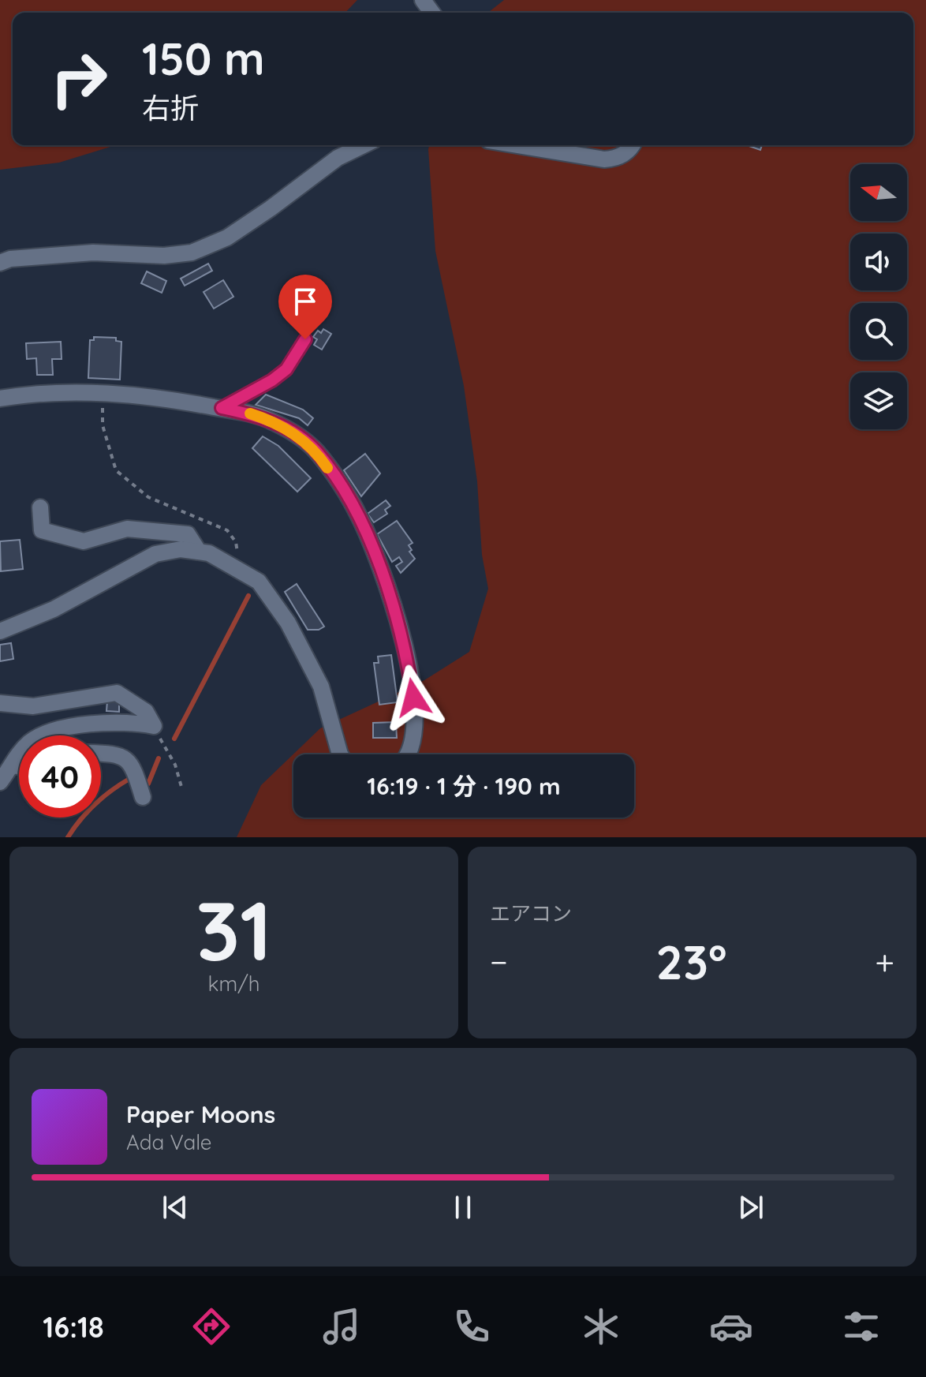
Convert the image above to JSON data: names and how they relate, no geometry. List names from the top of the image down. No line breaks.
{"north":"left","page":{"turn":["150 m","右折"],"limit":"40","trip":"16:19 · 1 分 · 190 m","tile":[["31","km/h"],"エアコン"],"heat":["−","23°","+"],"song":["Paper Moons","Ada Vale"],"tabs":"16:18"}}
